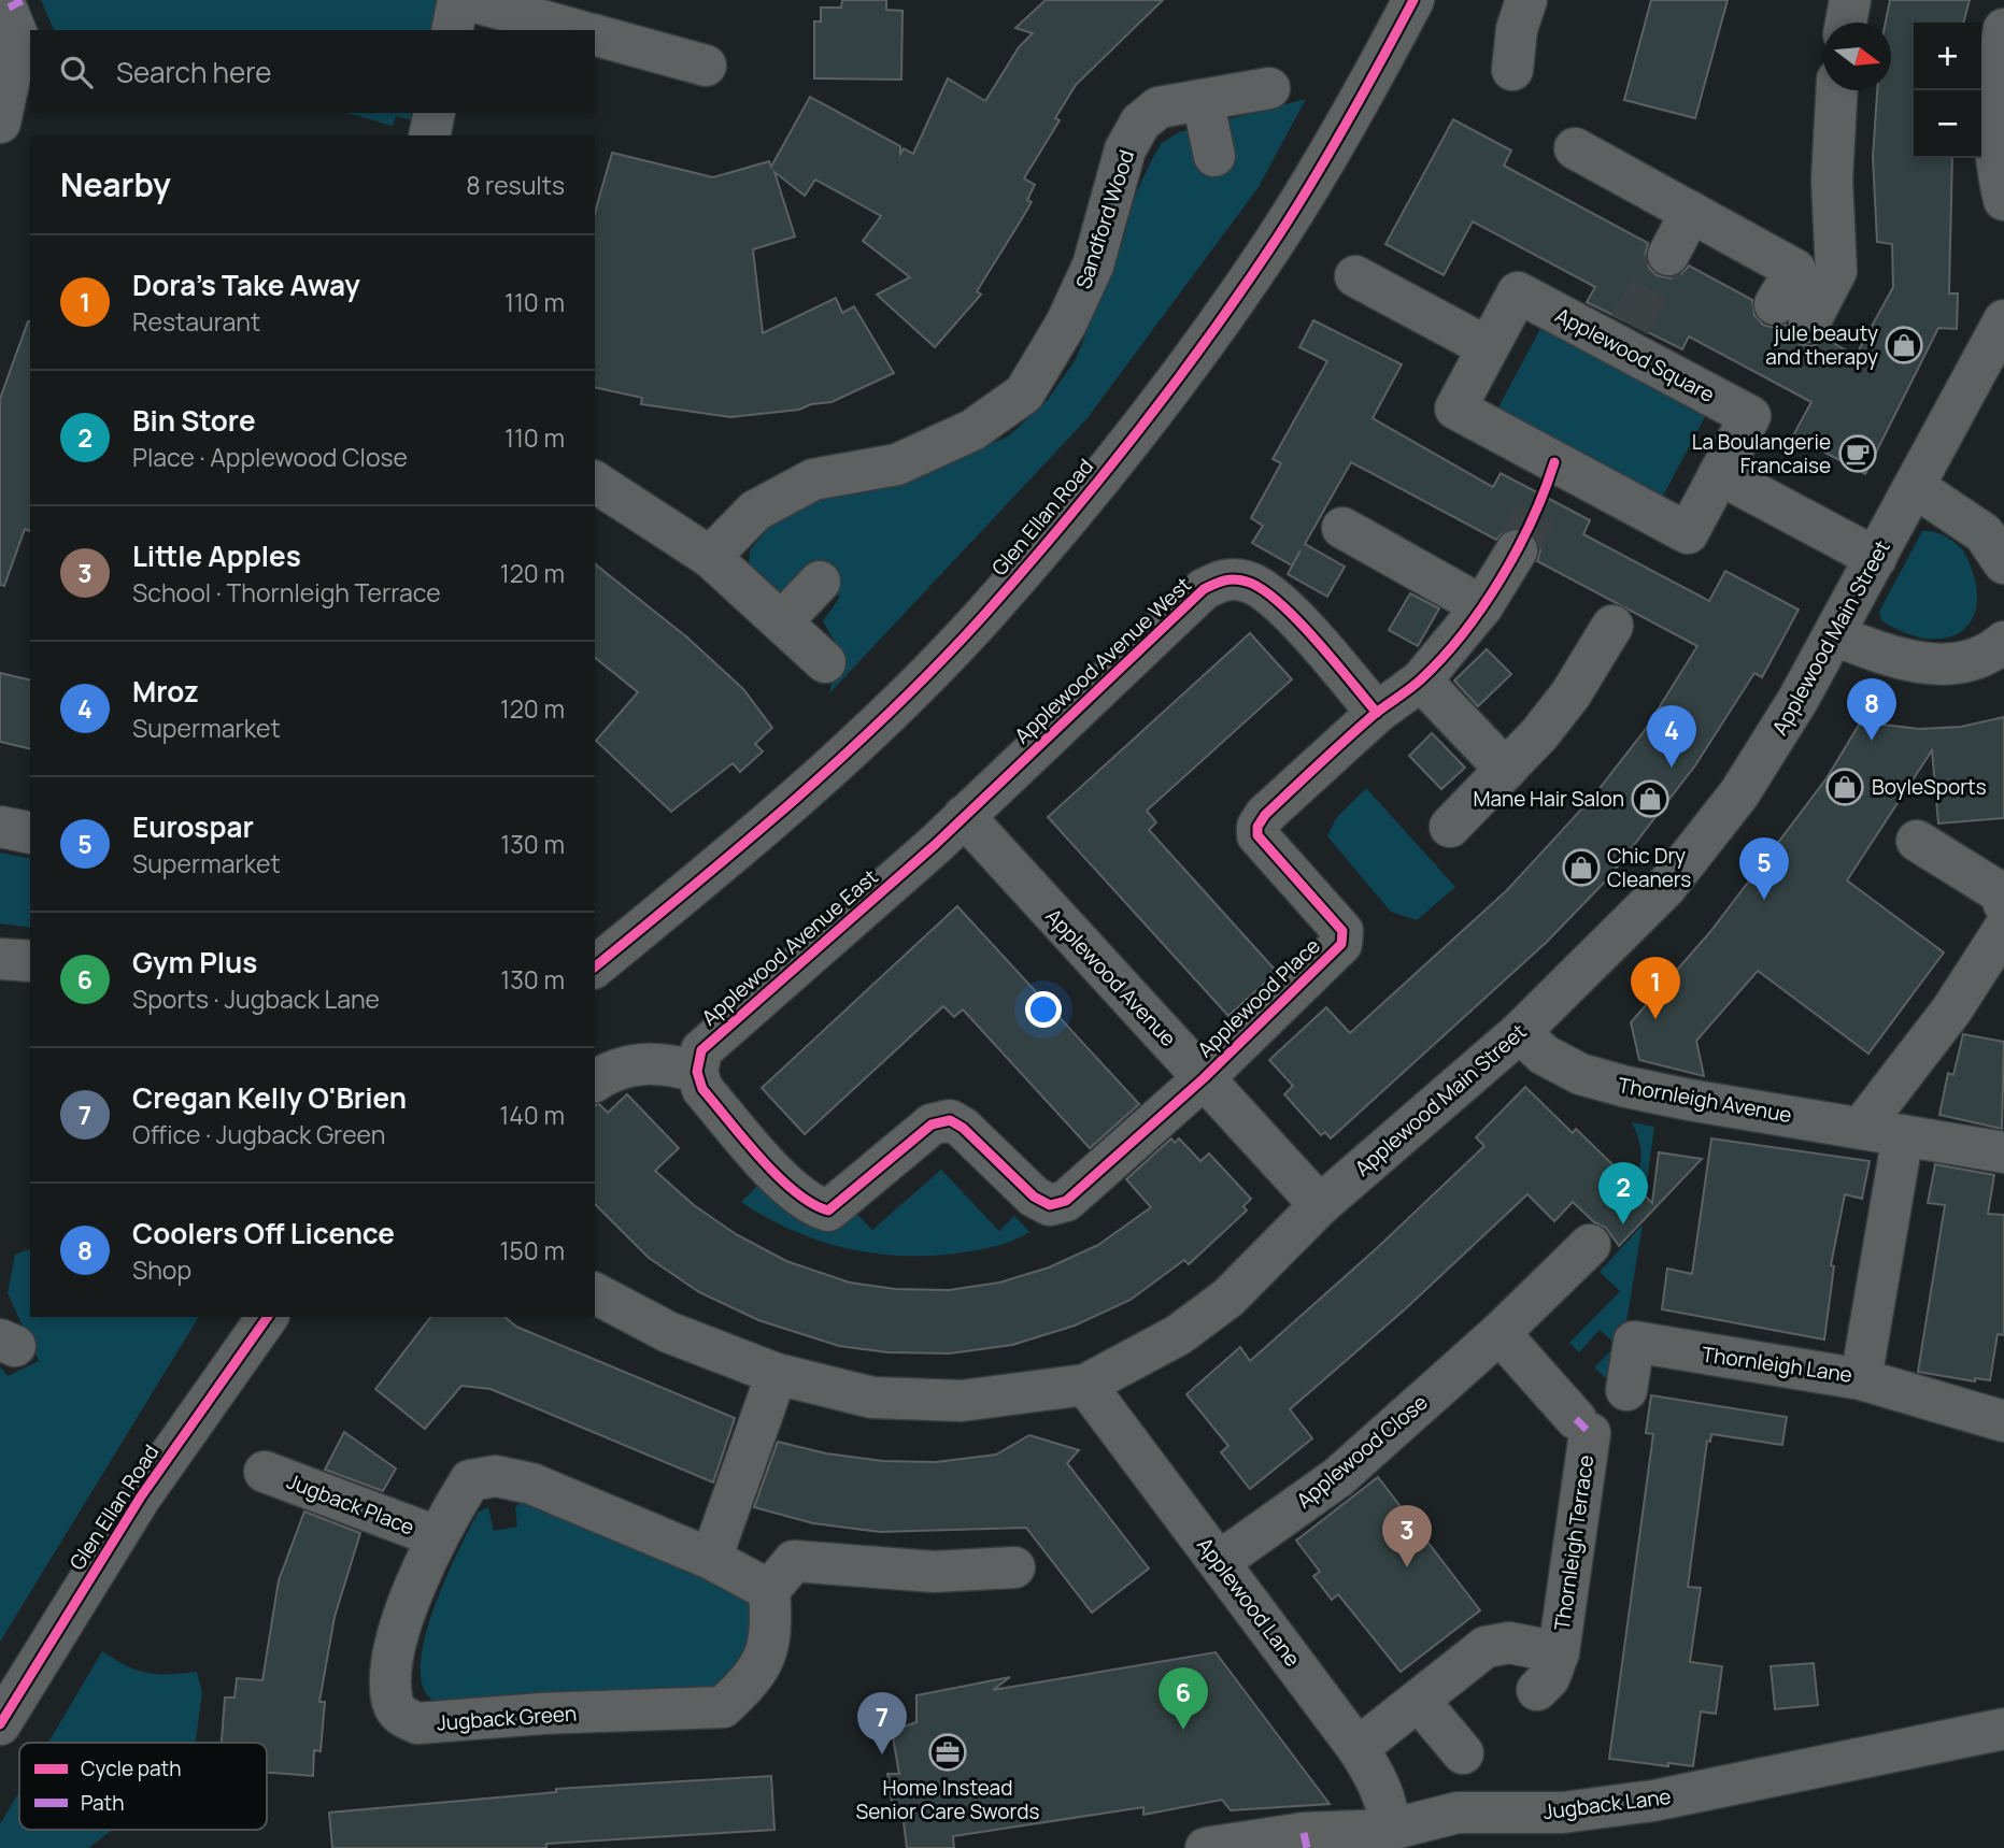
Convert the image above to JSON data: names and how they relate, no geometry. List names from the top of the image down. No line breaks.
{"streets":{"street":["Sandford Wood","Applewood Square","Glen Ellan Road","Applewood Main Street","Applewood Avenue West","Applewood Avenue East","Applewood Avenue","Applewood Place","Thornleigh Avenue","Thornleigh Lane","Applewood Close","Jugback Place","Thornleigh Terrace","Applewood Lane","Jugback Green","Jugback Lane"]},"crossings":[["Applewood Main Street","Applewood Avenue"],["Applewood Main Street","Thornleigh Avenue"],["Applewood Main Street","Applewood Lane"],["Applewood Avenue West","Applewood Avenue East"],["Applewood Avenue West","Applewood Avenue"],["Applewood Avenue West","Applewood Place"],["Applewood Avenue East","Applewood Avenue"],["Applewood Avenue","Applewood Place"],["Thornleigh Avenue","Thornleigh Lane"],["Applewood Close","Thornleigh Terrace"],["Applewood Close","Applewood Lane"],["Jugback Place","Jugback Green"],["Thornleigh Terrace","Applewood Lane"],["Applewood Lane","Jugback Lane"]],"places":{"shop":["jule beauty and therapy","BoyleSports","Mane Hair Salon","Chic Dry Cleaners"],"cafe":["La Boulangerie Francaise"],"office":["Home Instead Senior Care Swords"]},"legend":["Cycle path","Path"],"north":"right","page":{"map_buttons":["+","−"],"search":"Search here","heading":["Nearby","8 results"],"list":[{"mark":"1","name":"Dora's Take Away","note":"Restaurant","value":"110 m"},{"mark":"2","name":"Bin Store","note":"Place · Applewood Close","value":"110 m"},{"mark":"3","name":"Little Apples","note":"School · Thornleigh Terrace","value":"120 m"},{"mark":"4","name":"Mroz","note":"Supermarket","value":"120 m"},{"mark":"5","name":"Eurospar","note":"Supermarket","value":"130 m"},{"mark":"6","name":"Gym Plus","note":"Sports · Jugback Lane","value":"130 m"},{"mark":"7","name":"Cregan Kelly O'Brien","note":"Office · Jugback Green","value":"140 m"},{"mark":"8","name":"Coolers Off Licence","note":"Shop","value":"150 m"}],"pins":["8","4","5","1","2","3","6","7"]}}
